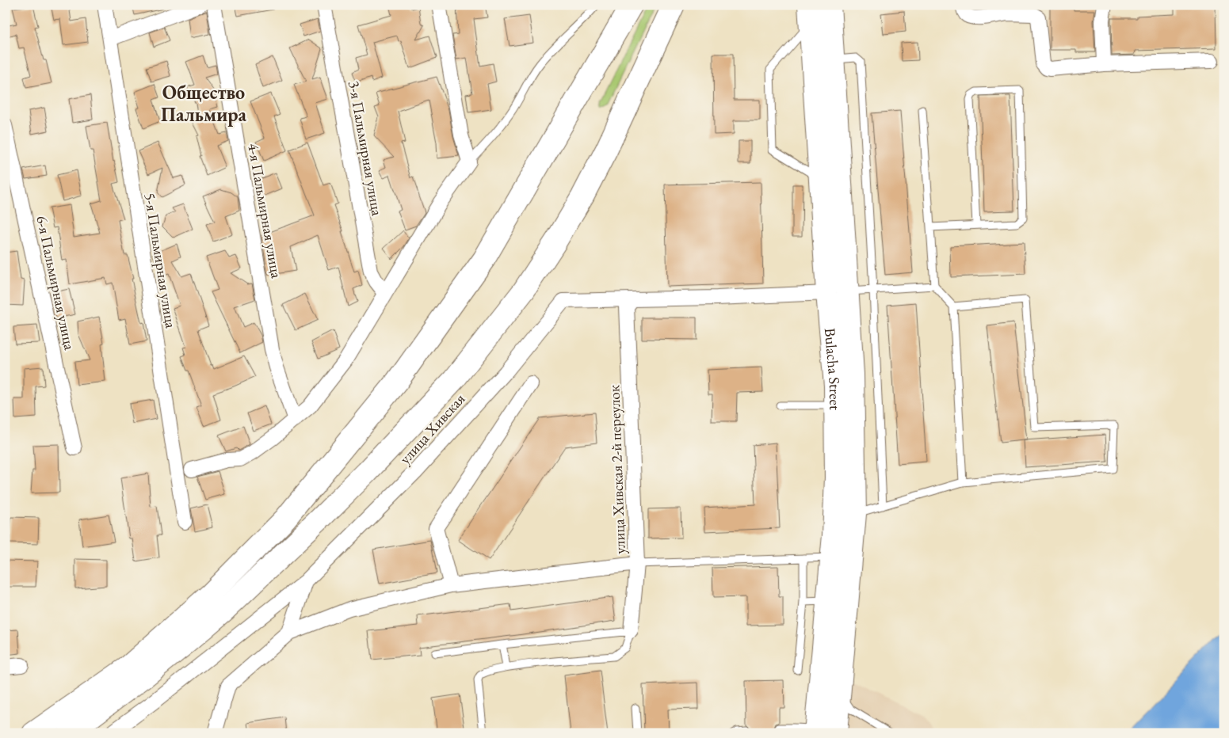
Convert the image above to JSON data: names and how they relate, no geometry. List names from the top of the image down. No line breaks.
{"streets":{"main road":["Bulacha Street"],"street":["3-я Пальмирная улица","4-я Пальмирная улица","5-я Пальмирная улица","6-я Пальмирная улица","улица Хивская","улица Хивская 2-й переулок"]},"crossings":[["улица Хивская","улица Хивская 2-й переулок"]],"districts":["Общество Пальмира"]}
